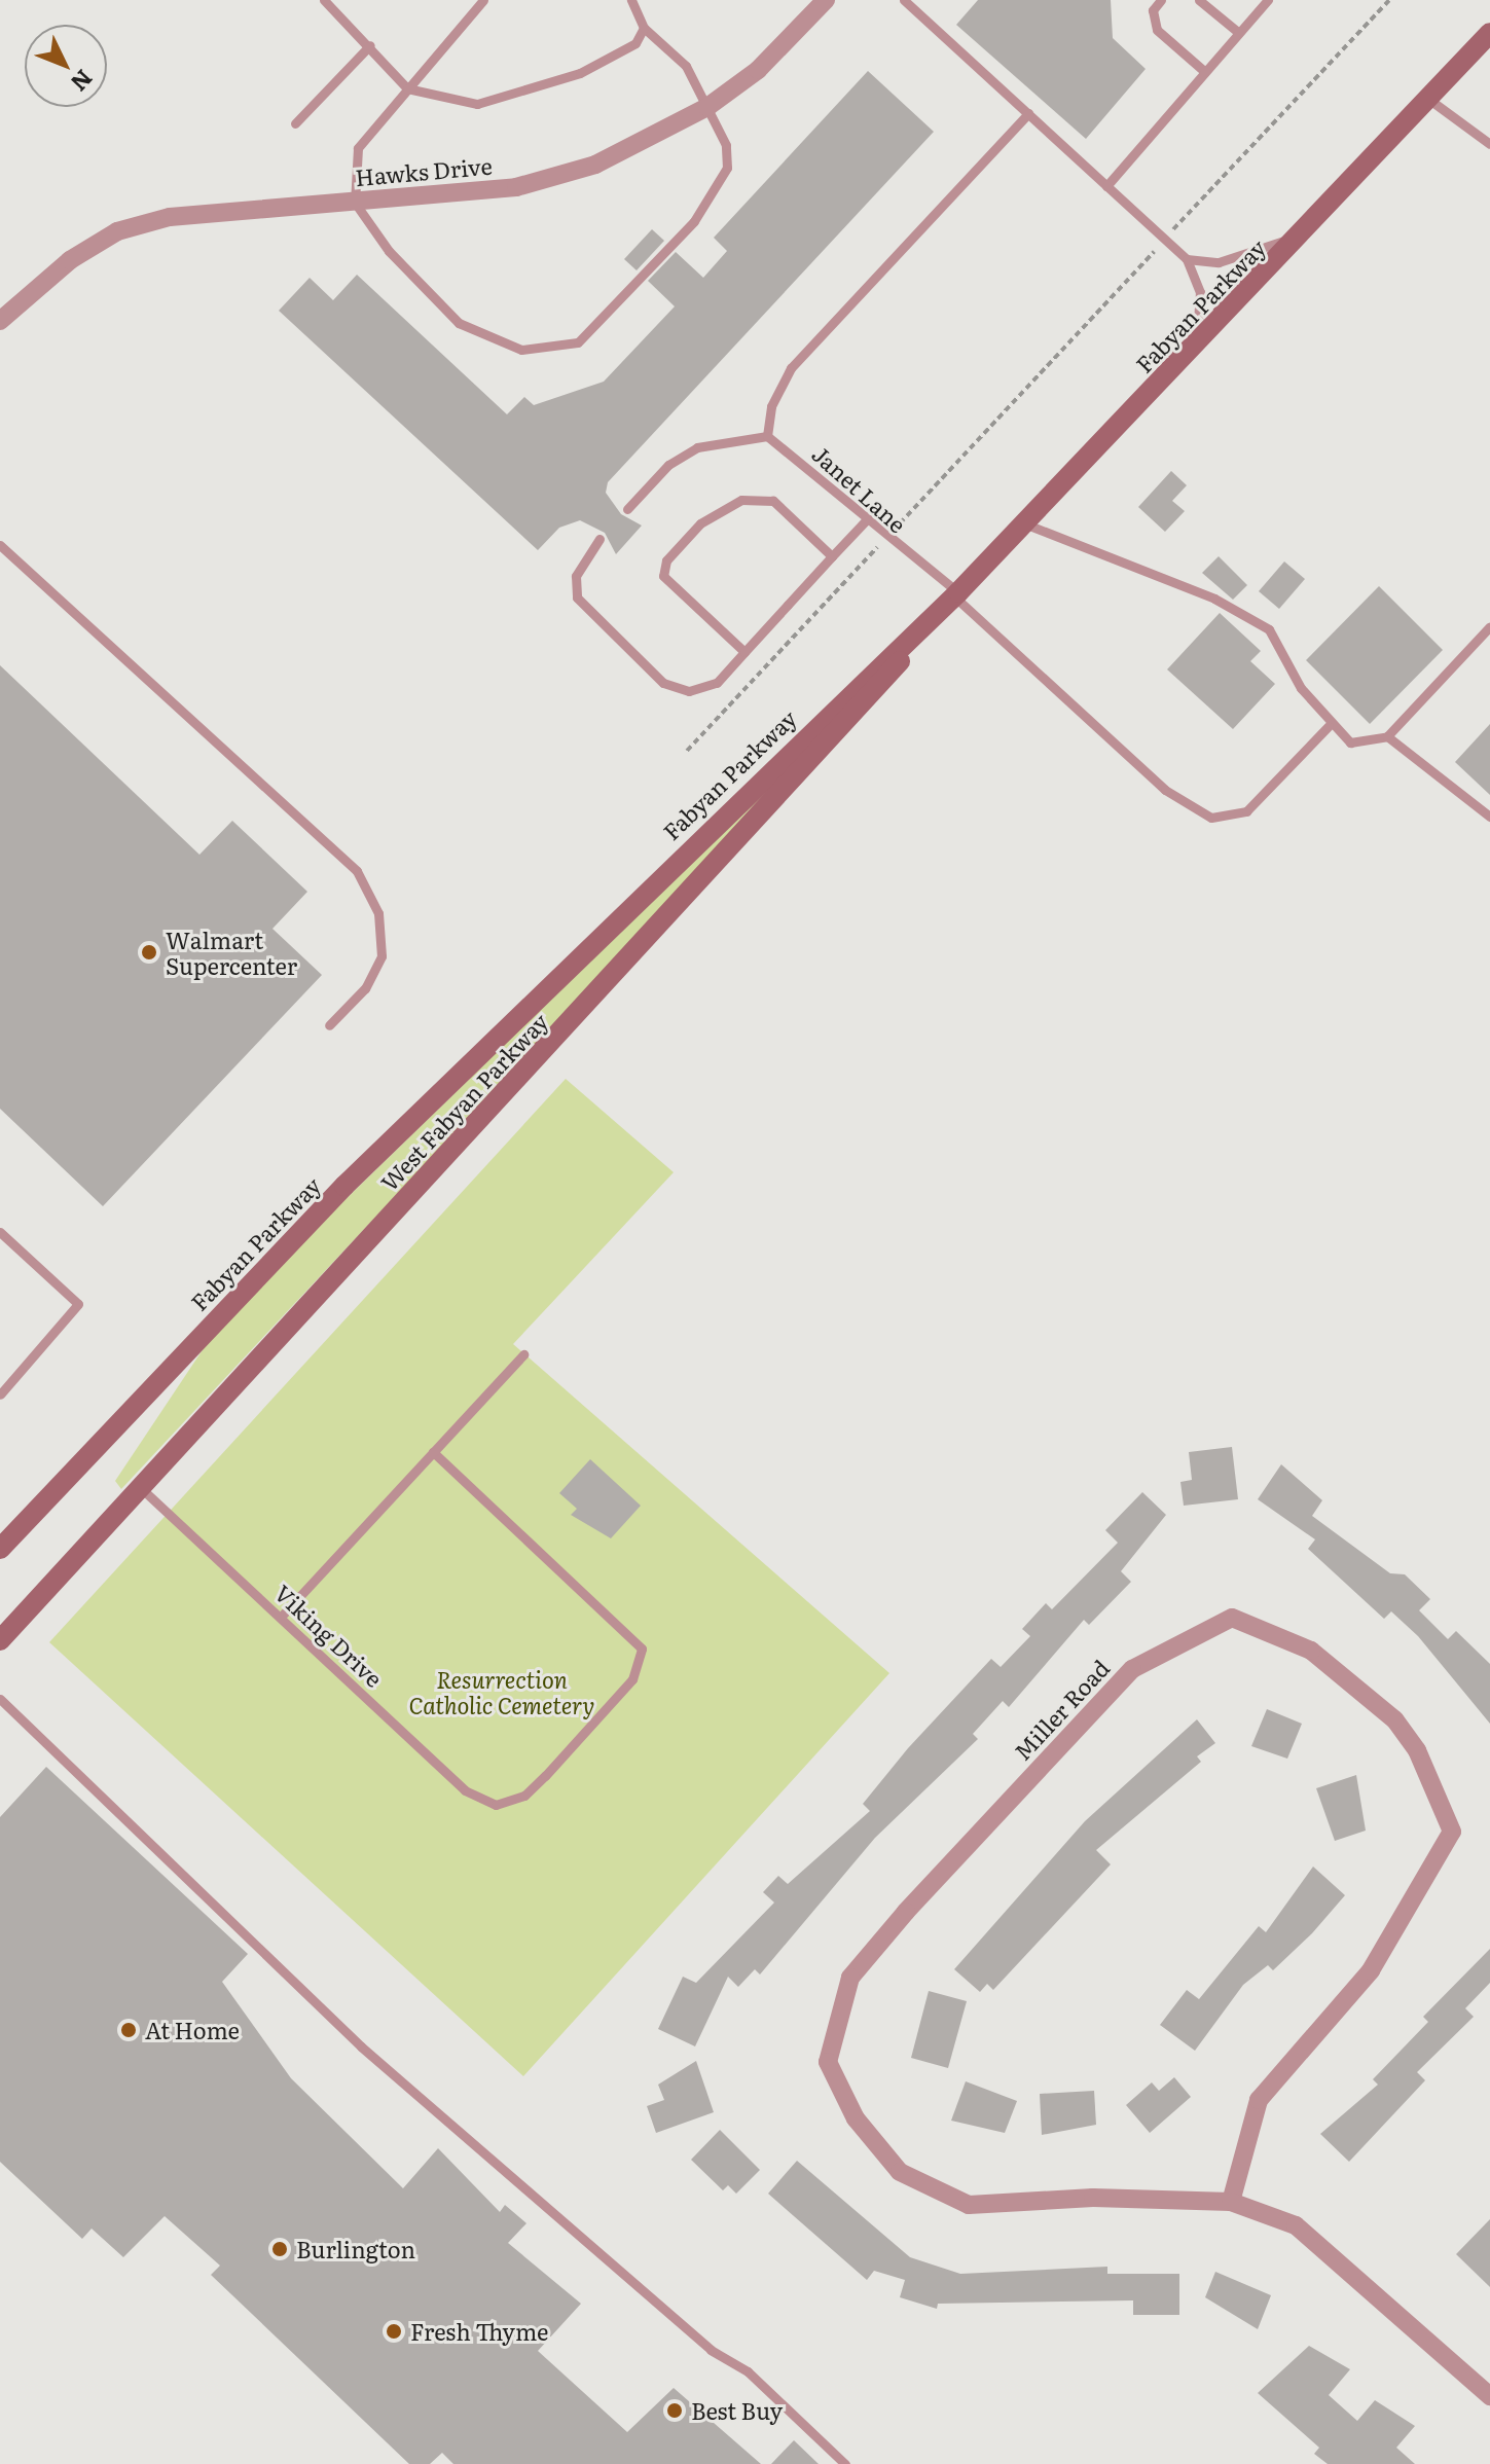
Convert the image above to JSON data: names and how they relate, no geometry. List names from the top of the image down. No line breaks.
{"streets":{"main road":["Fabyan Parkway","West Fabyan Parkway"],"street":["Hawks Drive","Miller Road"],"lane":["Janet Lane","Viking Drive"]},"crossings":[["Fabyan Parkway","Janet Lane"],["Fabyan Parkway","West Fabyan Parkway"],["Janet Lane","West Fabyan Parkway"],["West Fabyan Parkway","Viking Drive"]],"parks":["Resurrection Catholic Cemetery"],"places":["Walmart Supercenter","At Home","Burlington","Fresh Thyme","Best Buy"],"north":"bottom right"}
